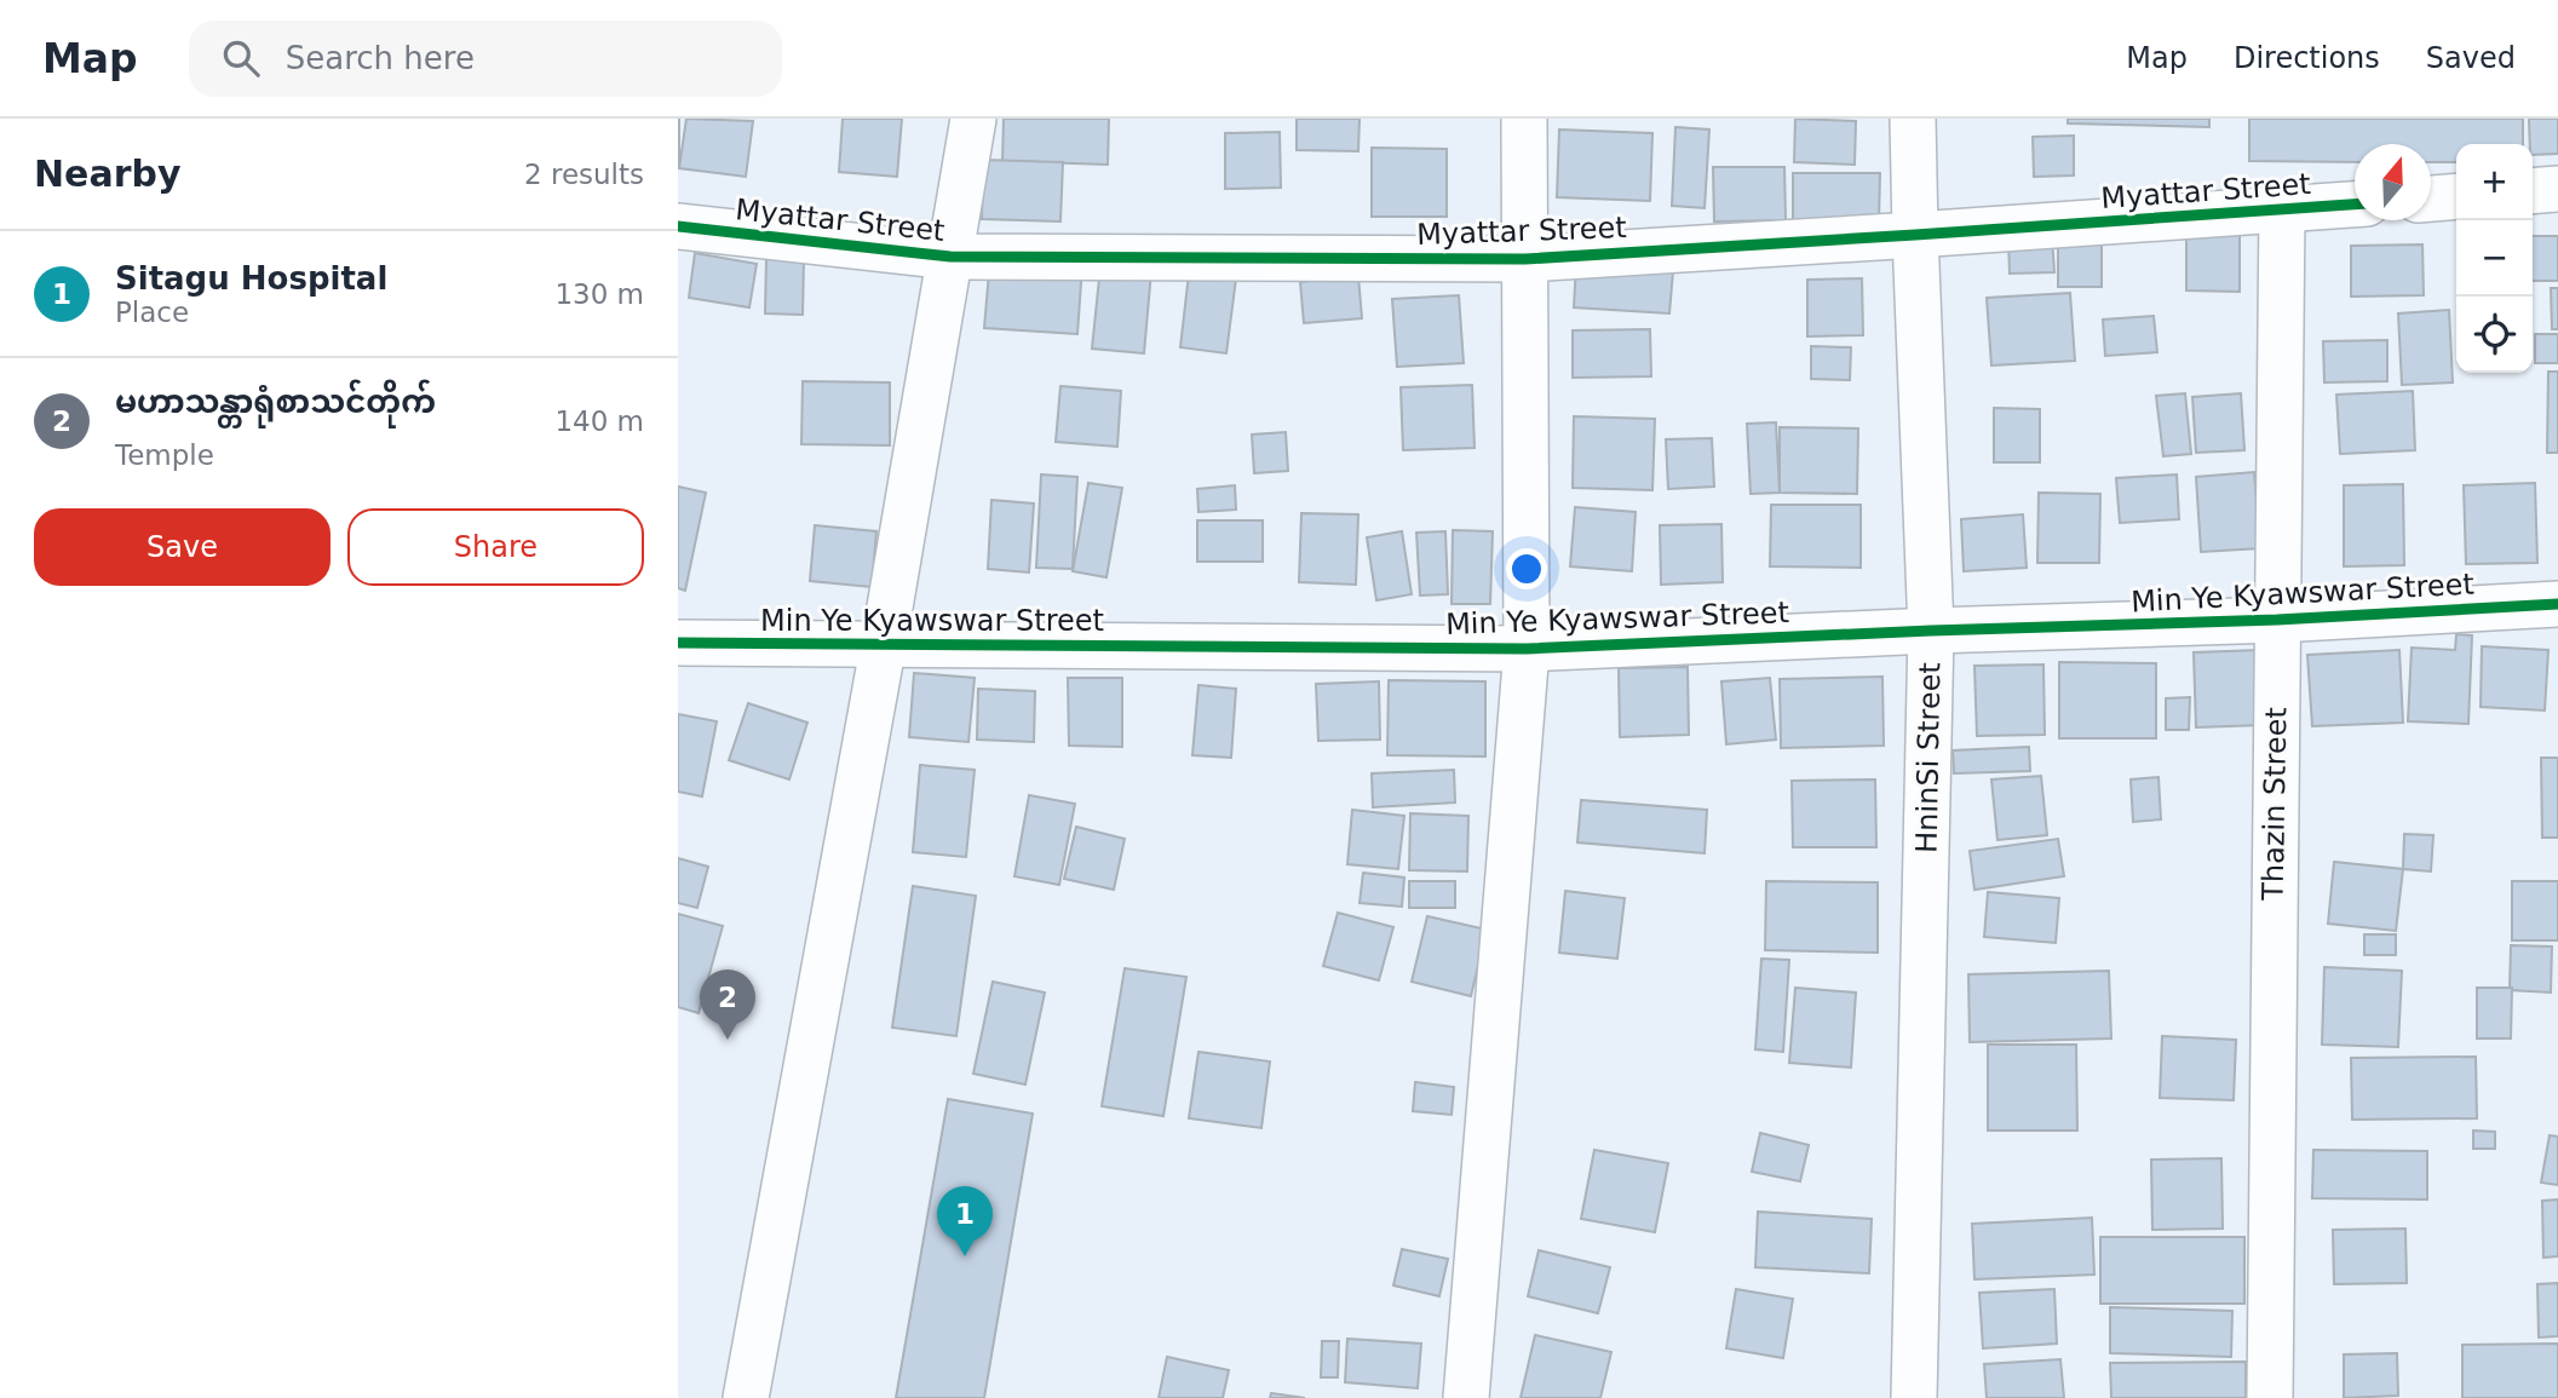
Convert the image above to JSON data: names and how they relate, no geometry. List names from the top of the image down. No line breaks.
{"streets":{"street":["Myattar Street","Min Ye Kyawswar Street","HninSi Street","Thazin Street"]},"crossings":[["Myattar Street","HninSi Street"],["Myattar Street","Thazin Street"],["Min Ye Kyawswar Street","HninSi Street"],["Min Ye Kyawswar Street","Thazin Street"]],"north":"top","page":{"header":"Map","search":"Search here","nav":["Map","Directions","Saved"],"heading":["Nearby","2 results"],"map_buttons":["+","−"],"list":[{"mark":"1","name":"Sitagu Hospital","note":"Place","value":"130 m"},{"mark":"2","name":"မဟာသန္တာရုံစာသင်တိုက်","note":"Temple","value":"140 m"}],"buttons":["Save","Share"],"pins":["2","1"]}}
